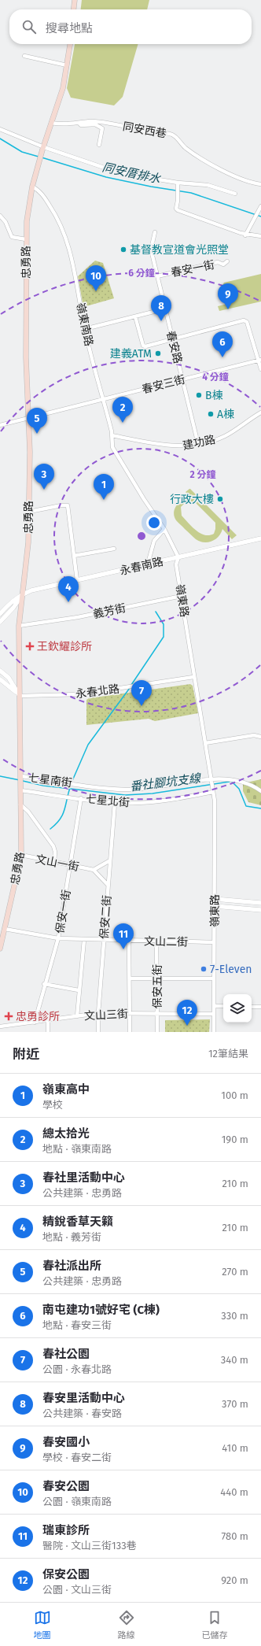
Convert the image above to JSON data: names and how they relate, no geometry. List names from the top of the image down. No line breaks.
{"streets":{"main road":["忠勇路"],"street":["同安西巷","春安一街","嶺東南路","春安路","春安三街","建功路","永春南路","嶺東路","義芳街","永春北路","七星南街","七星北街","文山一街","保安一街","保安二街","文山二街","保安五街","文山三街"]},"crossings":[["忠勇路","嶺東南路"],["忠勇路","永春南路"],["忠勇路","義芳街"],["忠勇路","永春北路"],["忠勇路","七星南街"],["忠勇路","七星北街"],["忠勇路","文山一街"],["忠勇路","文山二街"],["春安一街","春安路"],["嶺東南路","春安三街"],["嶺東南路","建功路"],["春安路","春安三街"],["春安路","建功路"],["永春南路","嶺東路"],["嶺東路","義芳街"],["嶺東路","永春北路"],["嶺東路","七星南街"],["嶺東路","七星北街"],["嶺東路","文山二街"],["嶺東路","文山三街"],["七星北街","保安一街"],["七星北街","保安二街"],["文山一街","保安一街"],["保安一街","文山二街"],["保安一街","文山三街"],["保安二街","文山二街"],["保安二街","文山三街"],["文山二街","保安五街"],["保安五街","文山三街"]],"water":["同安厝排水","番社腳坑支線"],"places":{"other":["基督教宣道會光照堂","建義ATM","B棟","A棟","行政大樓","7-Eleven"],"health":["王欽耀診所","忠勇診所"]},"page":{"search":"搜尋地點","pins":["10","9","8","6","2","5","3","1","4","7","11","12"],"heading":["附近","12筆結果"],"list":[{"mark":"1","name":"嶺東高中","note":"學校","value":"100 m"},{"mark":"2","name":"總太拾光","note":"地點 · 嶺東南路","value":"190 m"},{"mark":"3","name":"春社里活動中心","note":"公共建築 · 忠勇路","value":"210 m"},{"mark":"4","name":"精銳香草天籟","note":"地點 · 義芳街","value":"210 m"},{"mark":"5","name":"春社派出所","note":"公共建築 · 忠勇路","value":"270 m"},{"mark":"6","name":"南屯建功1號好宅 (C棟)","note":"地點 · 春安三街","value":"330 m"},{"mark":"7","name":"春社公園","note":"公園 · 永春北路","value":"340 m"},{"mark":"8","name":"春安里活動中心","note":"公共建築 · 春安路","value":"370 m"},{"mark":"9","name":"春安國小","note":"學校 · 春安二街","value":"410 m"},{"mark":"10","name":"春安公園","note":"公園 · 嶺東南路","value":"440 m"},{"mark":"11","name":"瑞東診所","note":"醫院 · 文山三街133巷","value":"780 m"},{"mark":"12","name":"保安公園","note":"公園 · 文山三街","value":"920 m"}],"nav":["地圖","路線","已儲存"]},"rings":["6 分鐘","4 分鐘","2 分鐘"]}
